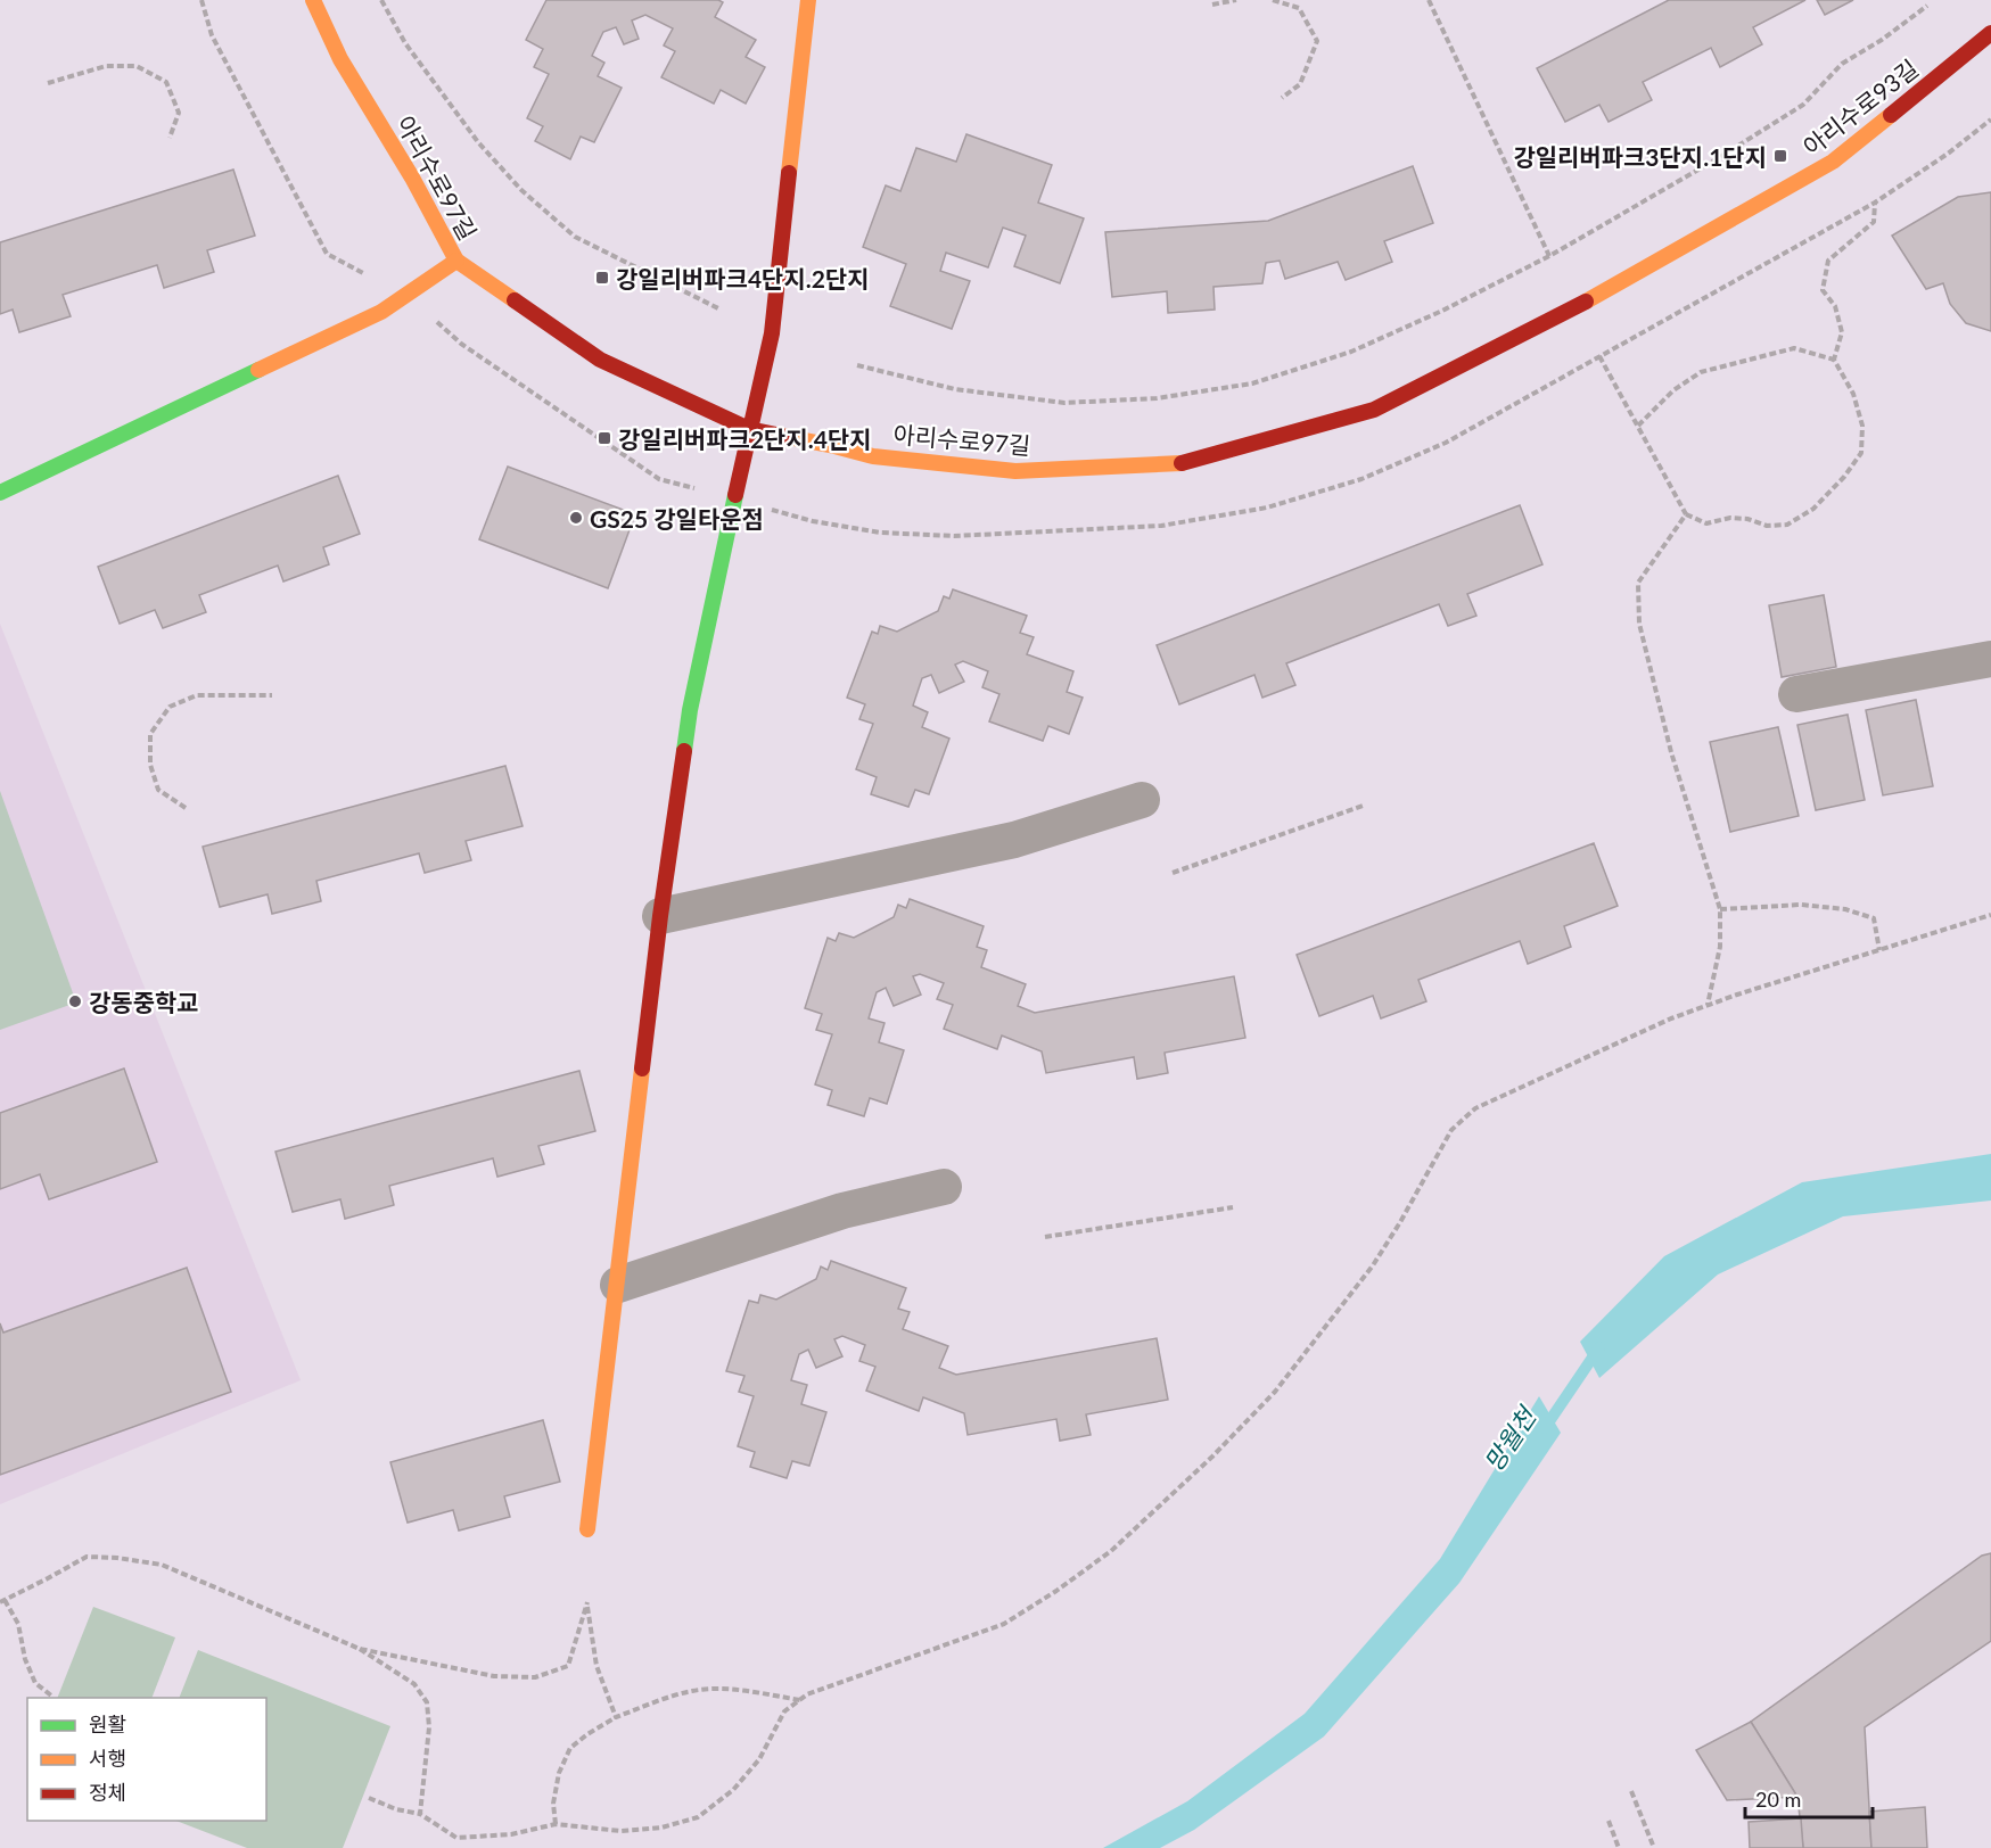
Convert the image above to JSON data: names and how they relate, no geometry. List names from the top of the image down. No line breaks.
{"streets":{"street":["아리수로93길","아리수로97길"]},"crossings":[["아리수로93길","아리수로97길"]],"water":["망월천"],"places":{"transit":["강일리버파크3단지.1단지","강일리버파크4단지.2단지","강일리버파크2단지.4단지"],"other":["GS25 강일타운점","강동중학교"]},"legend":["원활","서행","정체"],"scale_bar":"20 m"}
